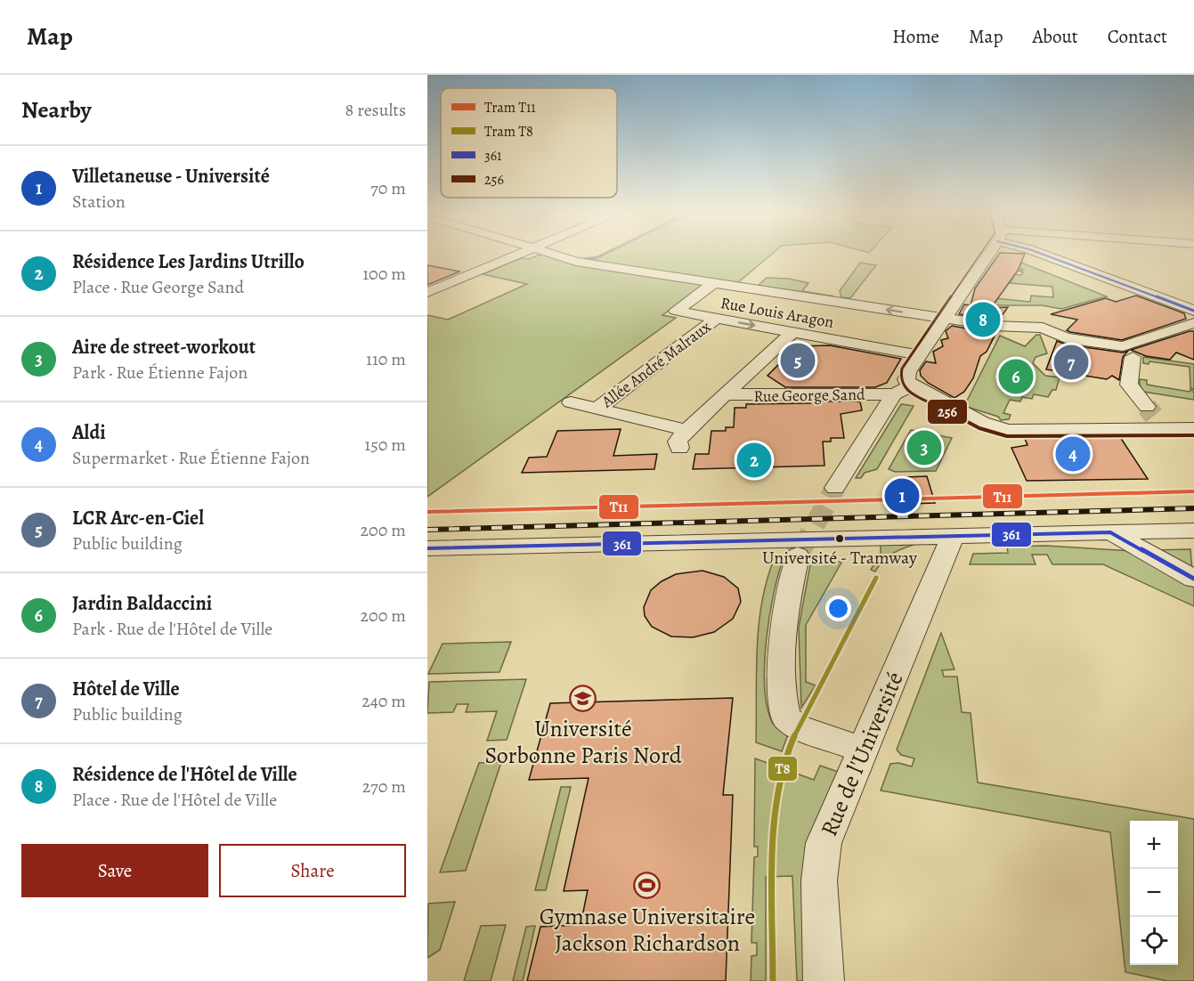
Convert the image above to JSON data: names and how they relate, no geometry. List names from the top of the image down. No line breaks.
{"streets":{"street":["Rue Louis Aragon","Allée André Malraux","Rue George Sand","Rue de l'Université"]},"crossings":[["Rue Louis Aragon","Allée André Malraux"]],"places":{"other":["Université - Tramway"],"school or university":["Université Sorbonne Paris Nord"],"sports":["Gymnase Universitaire Jackson Richardson"]},"lines":["transit line 361","transit line 256","tram line T11","tram line T8"],"legend":["Tram T11","Tram T8","361","256"],"page":{"header":"Map","nav":["Home","Map","About","Contact"],"heading":["Nearby","8 results"],"list":[{"mark":"1","name":"Villetaneuse - Université","note":"Station","value":"70 m"},{"mark":"2","name":"Résidence Les Jardins Utrillo","note":"Place · Rue George Sand","value":"100 m"},{"mark":"3","name":"Aire de street-workout","note":"Park · Rue Étienne Fajon","value":"110 m"},{"mark":"4","name":"Aldi","note":"Supermarket · Rue Étienne Fajon","value":"150 m"},{"mark":"5","name":"LCR Arc-en-Ciel","note":"Public building","value":"200 m"},{"mark":"6","name":"Jardin Baldaccini","note":"Park · Rue de l'Hôtel de Ville","value":"200 m"},{"mark":"7","name":"Hôtel de Ville","note":"Public building","value":"240 m"},{"mark":"8","name":"Résidence de l'Hôtel de Ville","note":"Place · Rue de l'Hôtel de Ville","value":"270 m"}],"pins":["8","5","7","6","3","4","2","1"],"map_buttons":["+","−"],"buttons":["Save","Share"]}}
